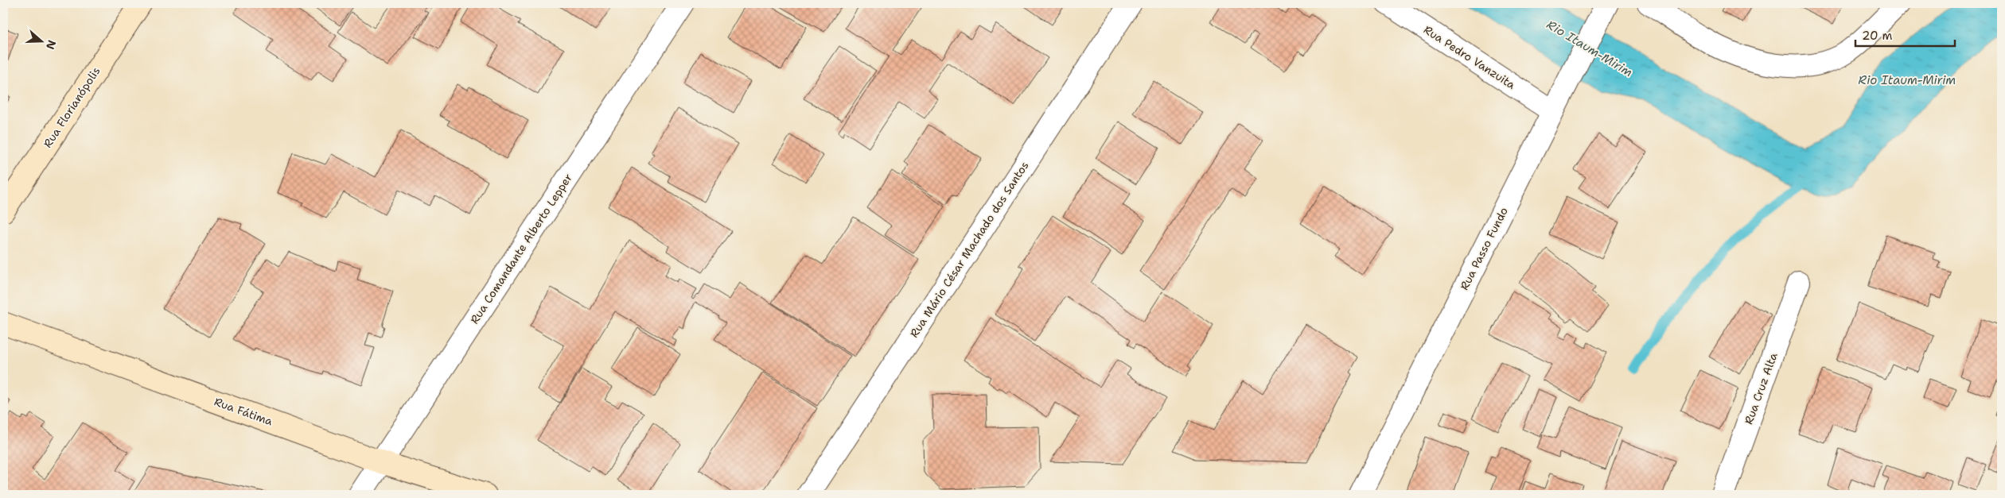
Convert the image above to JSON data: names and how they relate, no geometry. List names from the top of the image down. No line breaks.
{"streets":{"main road":["Rua Florianópolis","Rua Fátima"],"street":["Rua Pedro Vanzuita","Rua Comandante Alberto Lepper","Rua Passo Fundo","Rua Mário César Machado dos Santos","Rua Cruz Alta"]},"crossings":[["Rua Pedro Vanzuita","Rua Passo Fundo"],["Rua Comandante Alberto Lepper","Rua Fátima"]],"water":["Rio Itaum-Mirim"],"scale_bar":"20 m","north":"right"}
